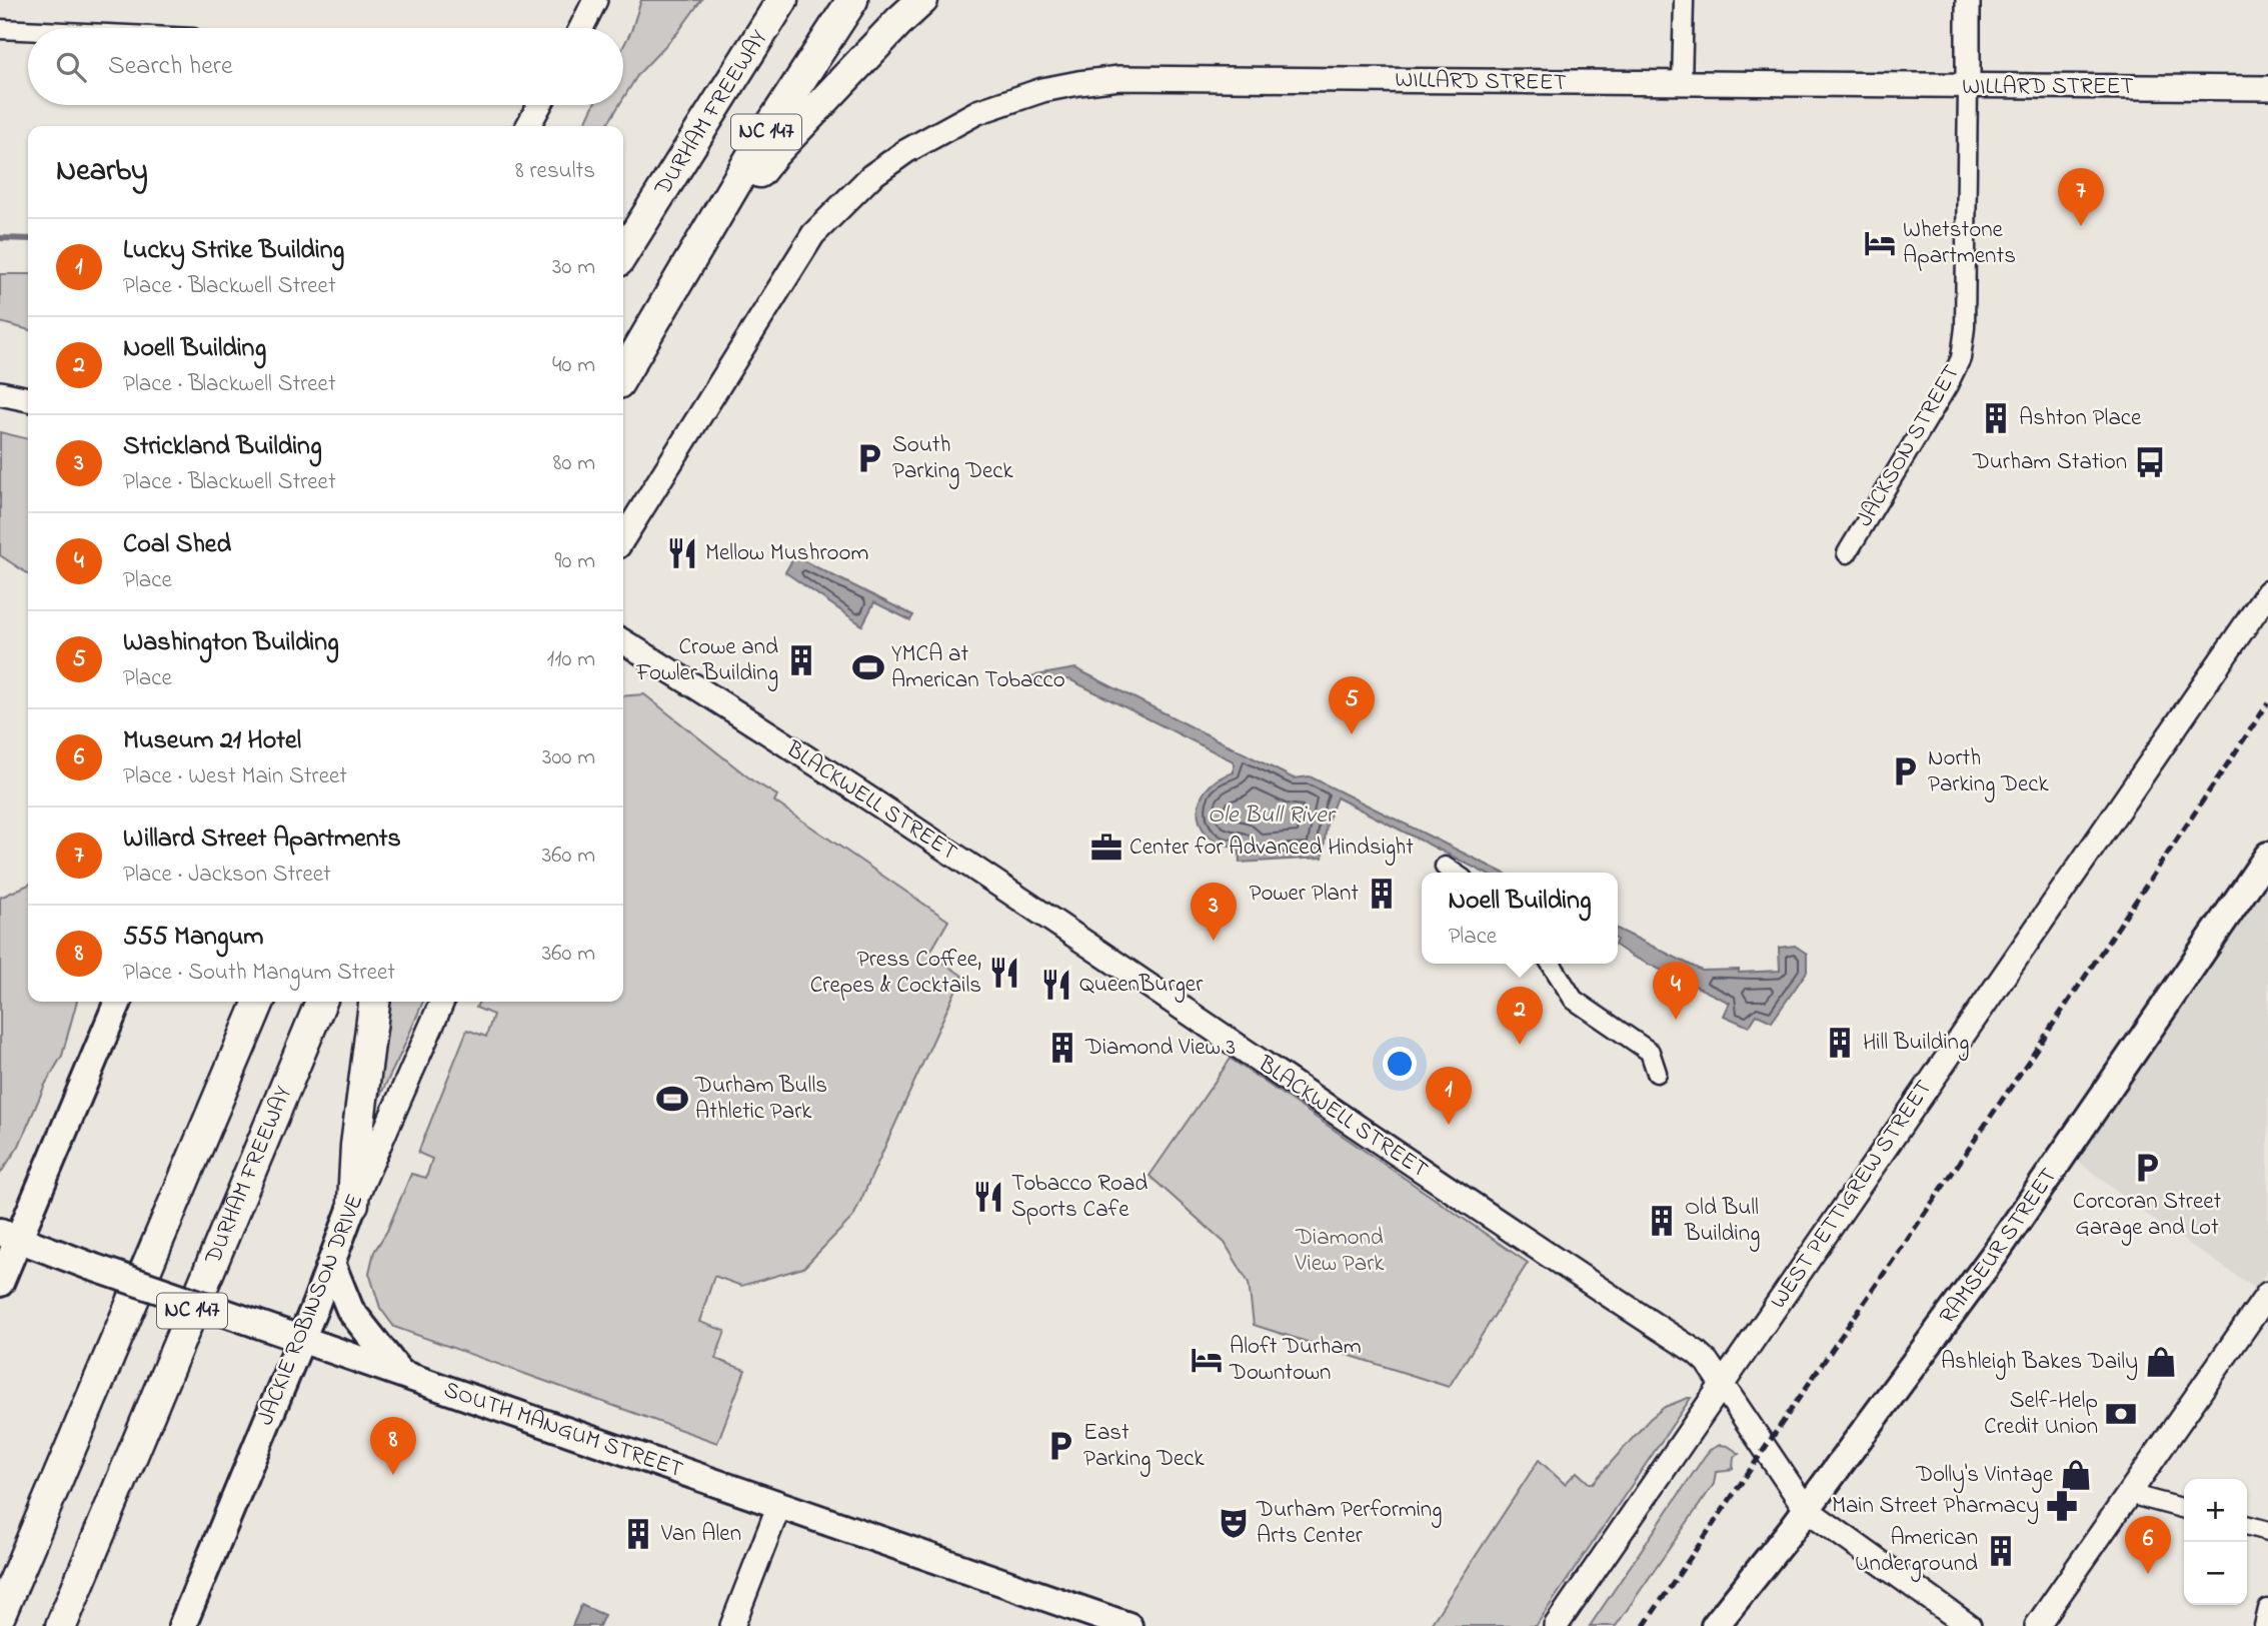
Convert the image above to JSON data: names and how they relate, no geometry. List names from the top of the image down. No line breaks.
{"streets":{"highway":["DURHAM FREEWAY","NC 147"],"main road":["RAMSEUR STREET","JACKIE ROBINSON DRIVE","SOUTH MANGUM STREET"],"street":["WILLARD STREET","JACKSON STREET","BLACKWELL STREET","WEST PETTIGREW STREET"]},"crossings":[["WILLARD STREET","JACKSON STREET"],["BLACKWELL STREET","WEST PETTIGREW STREET"],["BLACKWELL STREET","RAMSEUR STREET"],["JACKIE ROBINSON DRIVE","SOUTH MANGUM STREET"]],"water":["Ole Bull River"],"parks":["Diamond View Park"],"places":{"hotel":["Whetstone Apartments","Aloft Durham Downtown"],"building":["Ashton Place","Crowe and Fowler Building","Power Plant","Hill Building","Diamond View 3","Old Bull Building","Van Alen","American Underground"],"parking":["South Parking Deck","North Parking Deck","Corcoran Street Garage and Lot","East Parking Deck"],"bus stop":["Durham Station"],"restaurant":["Mellow Mushroom","Press Coffee, Crepes & Cocktails","QueenBurger","Tobacco Road Sports Cafe"],"sports":["YMCA at American Tobacco","Durham Bulls Athletic Park"],"office":["Center for Advanced Hindsight"],"shop":["Ashleigh Bakes Daily","Dolly's Vintage"],"bank":["Self-Help Credit Union"],"pharmacy":["Main Street Pharmacy"],"theatre":["Durham Performing Arts Center"]},"page":{"search":"Search here","heading":["Nearby","8 results"],"pins":["7","5","3","4","2","1","8","6"],"list":[{"mark":"1","name":"Lucky Strike Building","note":"Place · Blackwell Street","value":"30 m"},{"mark":"2","name":"Noell Building","note":"Place · Blackwell Street","value":"40 m"},{"mark":"3","name":"Strickland Building","note":"Place · Blackwell Street","value":"80 m"},{"mark":"4","name":"Coal Shed","note":"Place","value":"90 m"},{"mark":"5","name":"Washington Building","note":"Place","value":"110 m"},{"mark":"6","name":"Museum 21 Hotel","note":"Place · West Main Street","value":"300 m"},{"mark":"7","name":"Willard Street Apartments","note":"Place · Jackson Street","value":"360 m"},{"mark":"8","name":"555 Mangum","note":"Place · South Mangum Street","value":"360 m"}],"popup":["Noell Building","Place"],"map_buttons":["+","−"]}}
